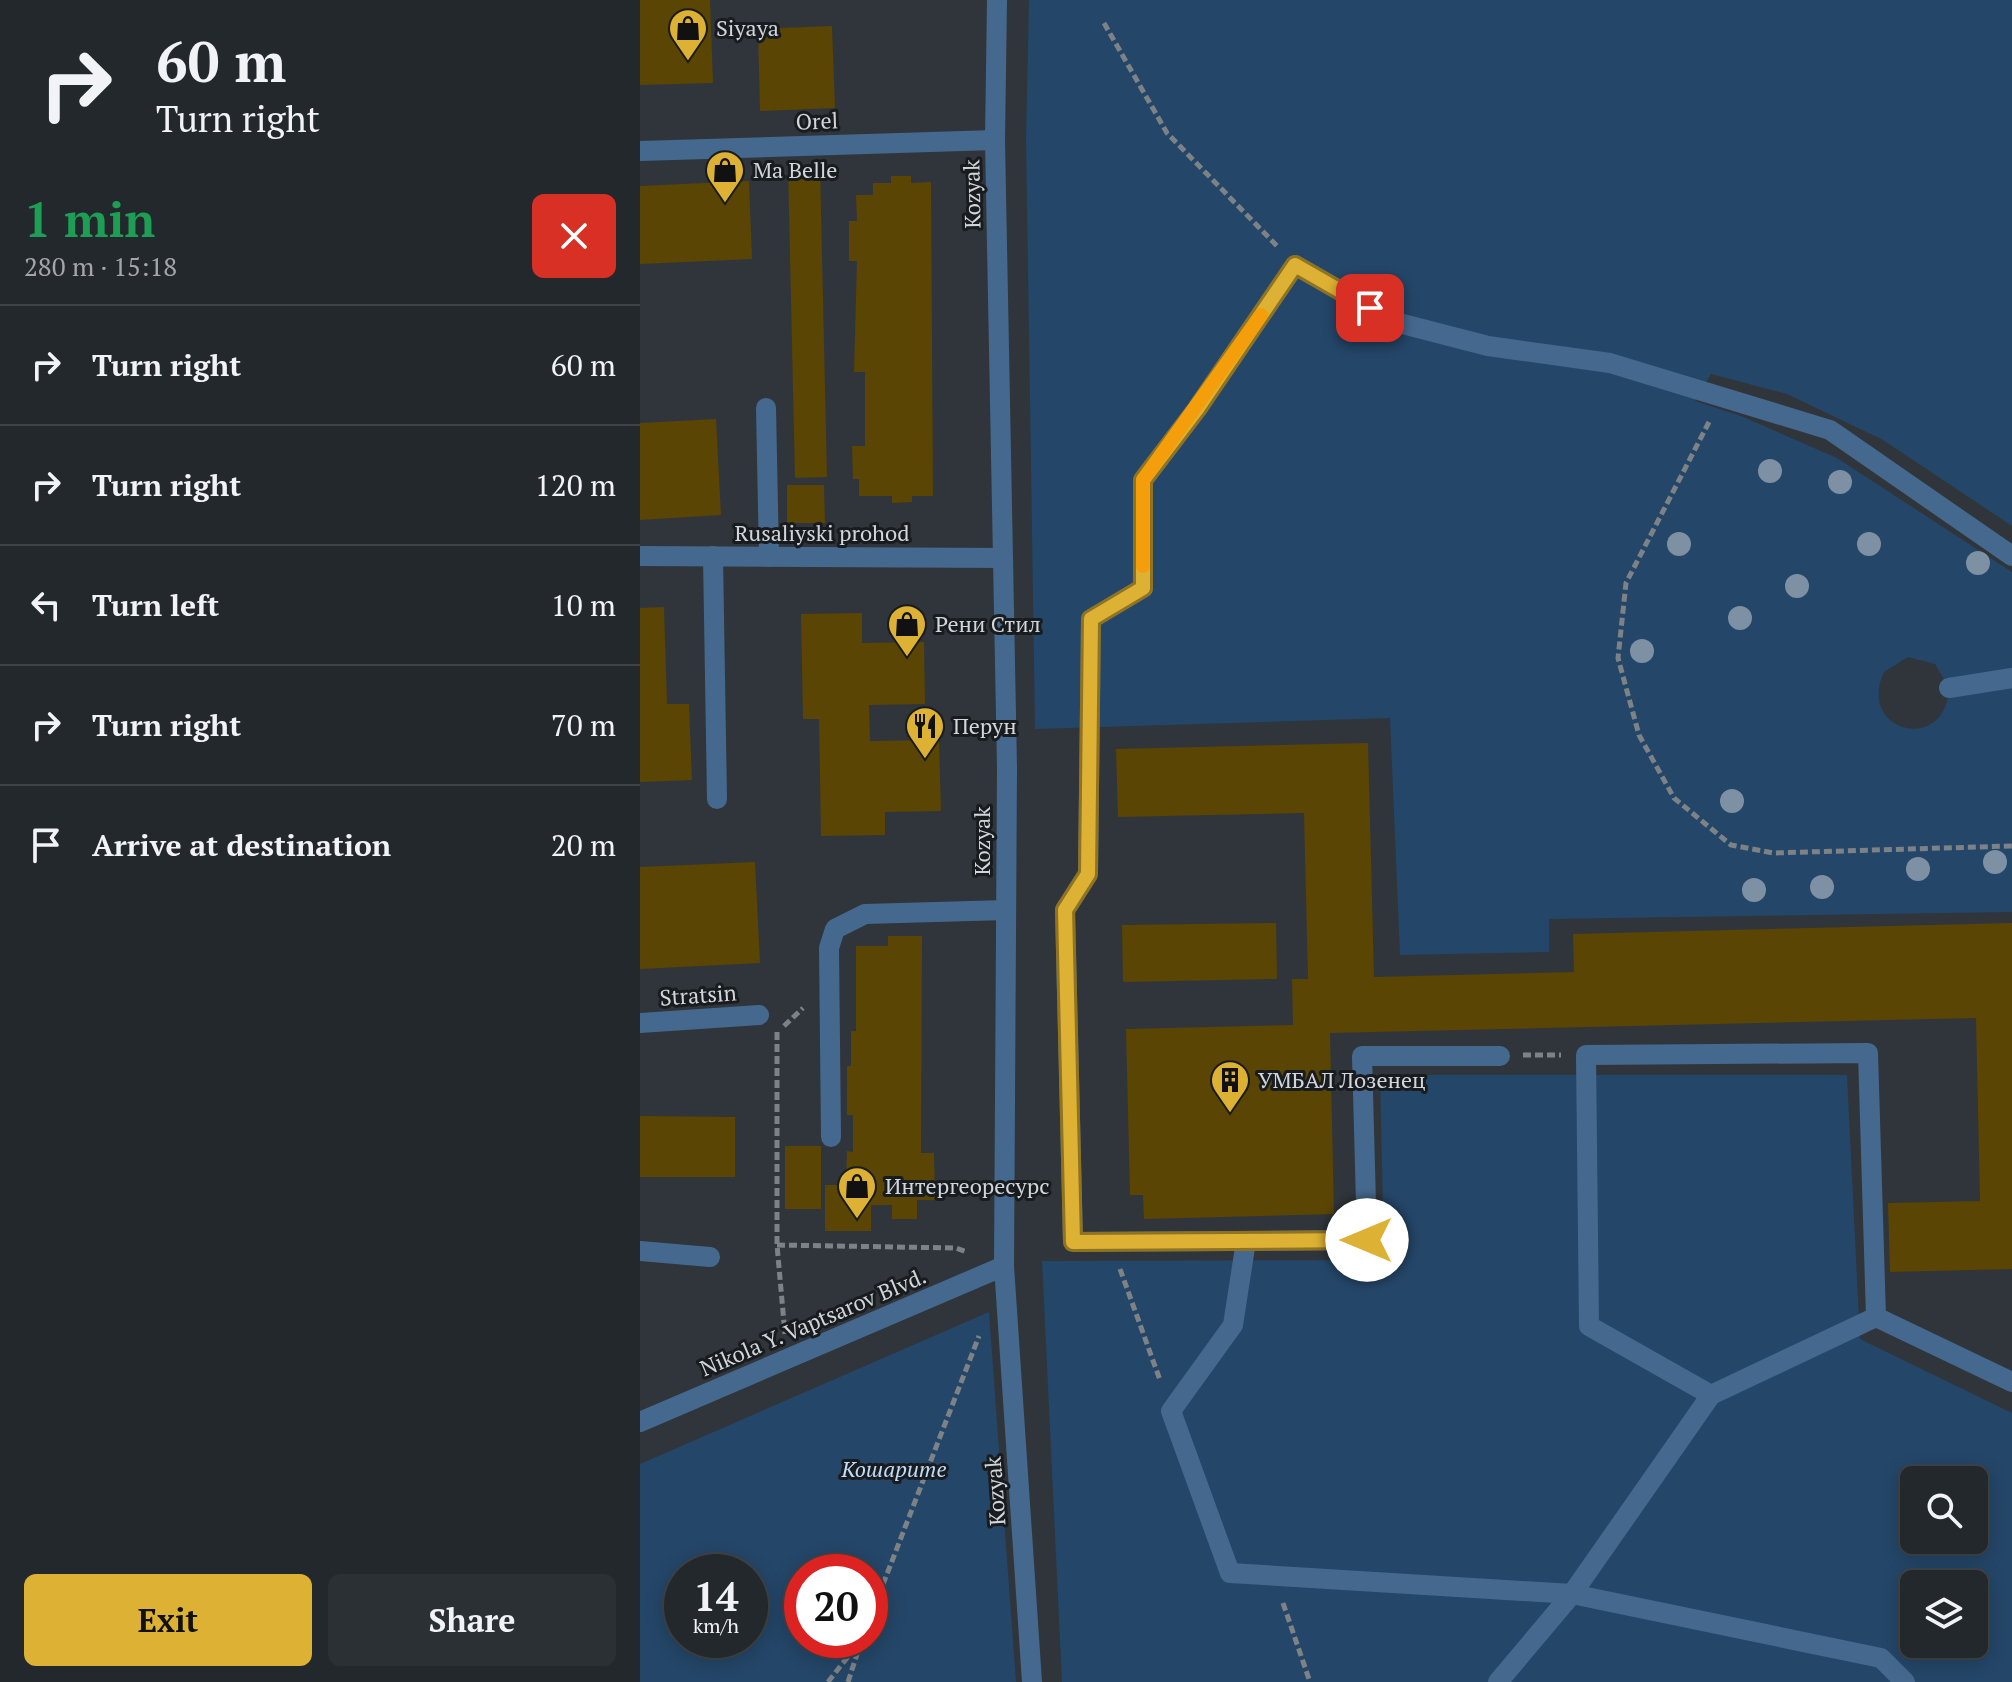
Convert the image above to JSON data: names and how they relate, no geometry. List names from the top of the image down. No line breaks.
{"streets":{"street":["Orel","Kozyak","Rusaliyski prohod","Stratsin","Nikola Y. Vaptsarov Blvd."]},"crossings":[["Orel","Kozyak"],["Kozyak","Rusaliyski prohod"],["Kozyak","Nikola Y. Vaptsarov Blvd."]],"parks":["Кошарите"],"places":{"shop":["Siyaya","Ma Belle","Рени Стил","Интергеоресурс"],"restaurant":["Перун"],"building":["УМБАЛ Лозенец"]},"page":{"turn":["60 m","Turn right"],"heading":["1 min","280 m · 15:18"],"list":[{"name":"Turn right","value":"60 m"},{"name":"Turn right","value":"120 m"},{"name":"Turn left","value":"10 m"},{"name":"Turn right","value":"70 m"},{"name":"Arrive at destination","value":"20 m"}],"speed":"14 km/h","limit":"20","buttons":["Exit","Share"]}}
